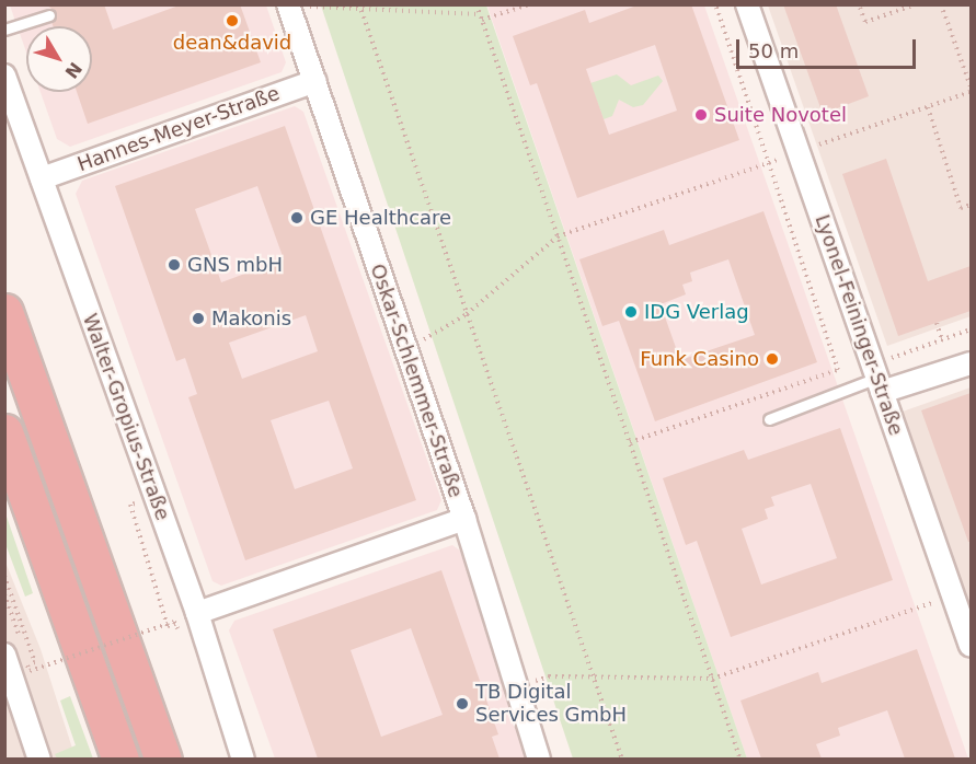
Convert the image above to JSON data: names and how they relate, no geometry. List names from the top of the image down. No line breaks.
{"streets":{"street":["Hannes-Meyer-Straße","Lyonel-Feininger-Straße","Oskar-Schlemmer-Straße","Walter-Gropius-Straße"]},"crossings":[["Hannes-Meyer-Straße","Oskar-Schlemmer-Straße"],["Hannes-Meyer-Straße","Walter-Gropius-Straße"]],"places":["dean&david","Suite Novotel","GE Healthcare","GNS mbH","IDG Verlag","Makonis","Funk Casino","TB Digital Services GmbH"],"scale_bar":"50 m","north":"bottom right"}
